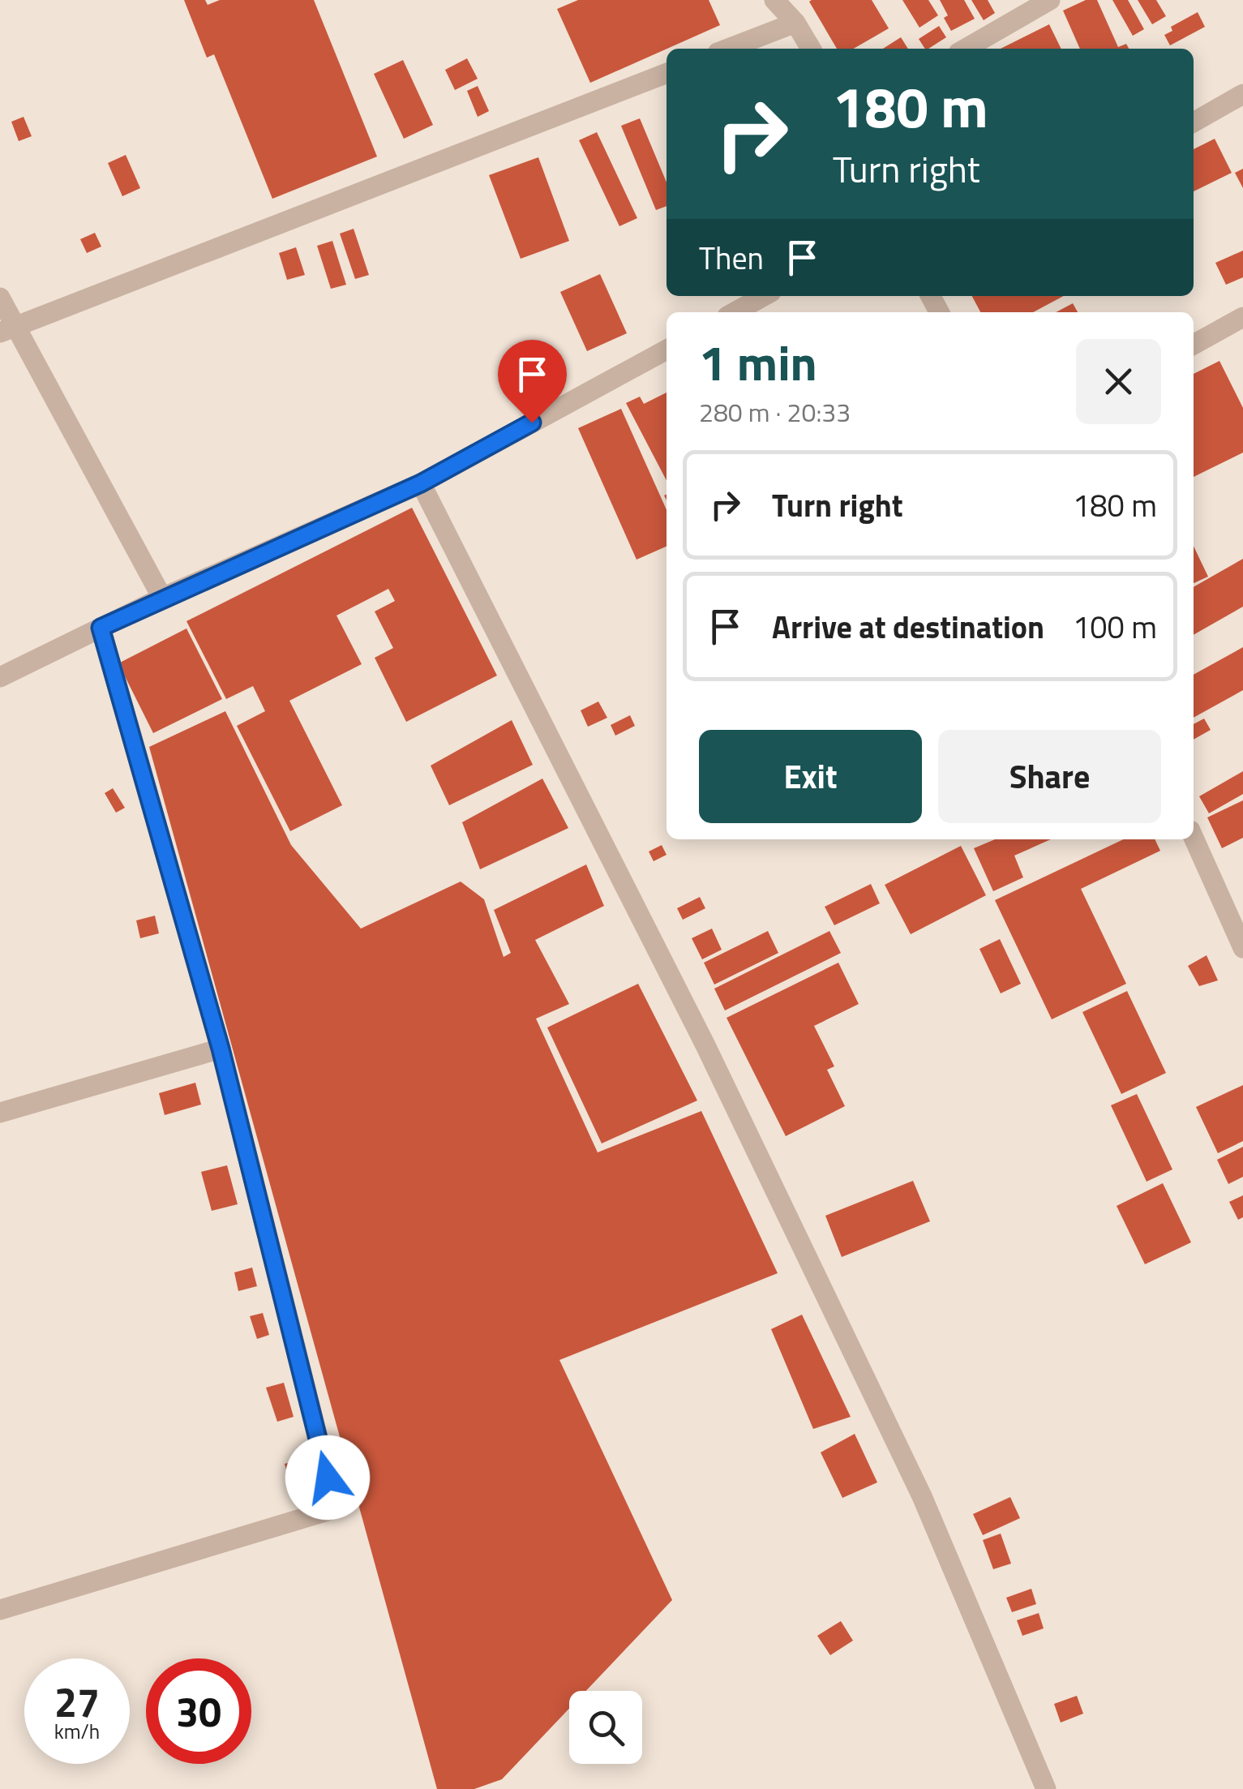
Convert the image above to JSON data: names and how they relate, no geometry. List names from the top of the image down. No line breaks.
{"page":{"turn":["180 m","Turn right"],"then":"Then","heading":["1 min","280 m · 20:33"],"list":[{"name":"Turn right","value":"180 m"},{"name":"Arrive at destination","value":"100 m"}],"buttons":["Exit","Share"],"speed":"27 km/h","limit":"30"}}
